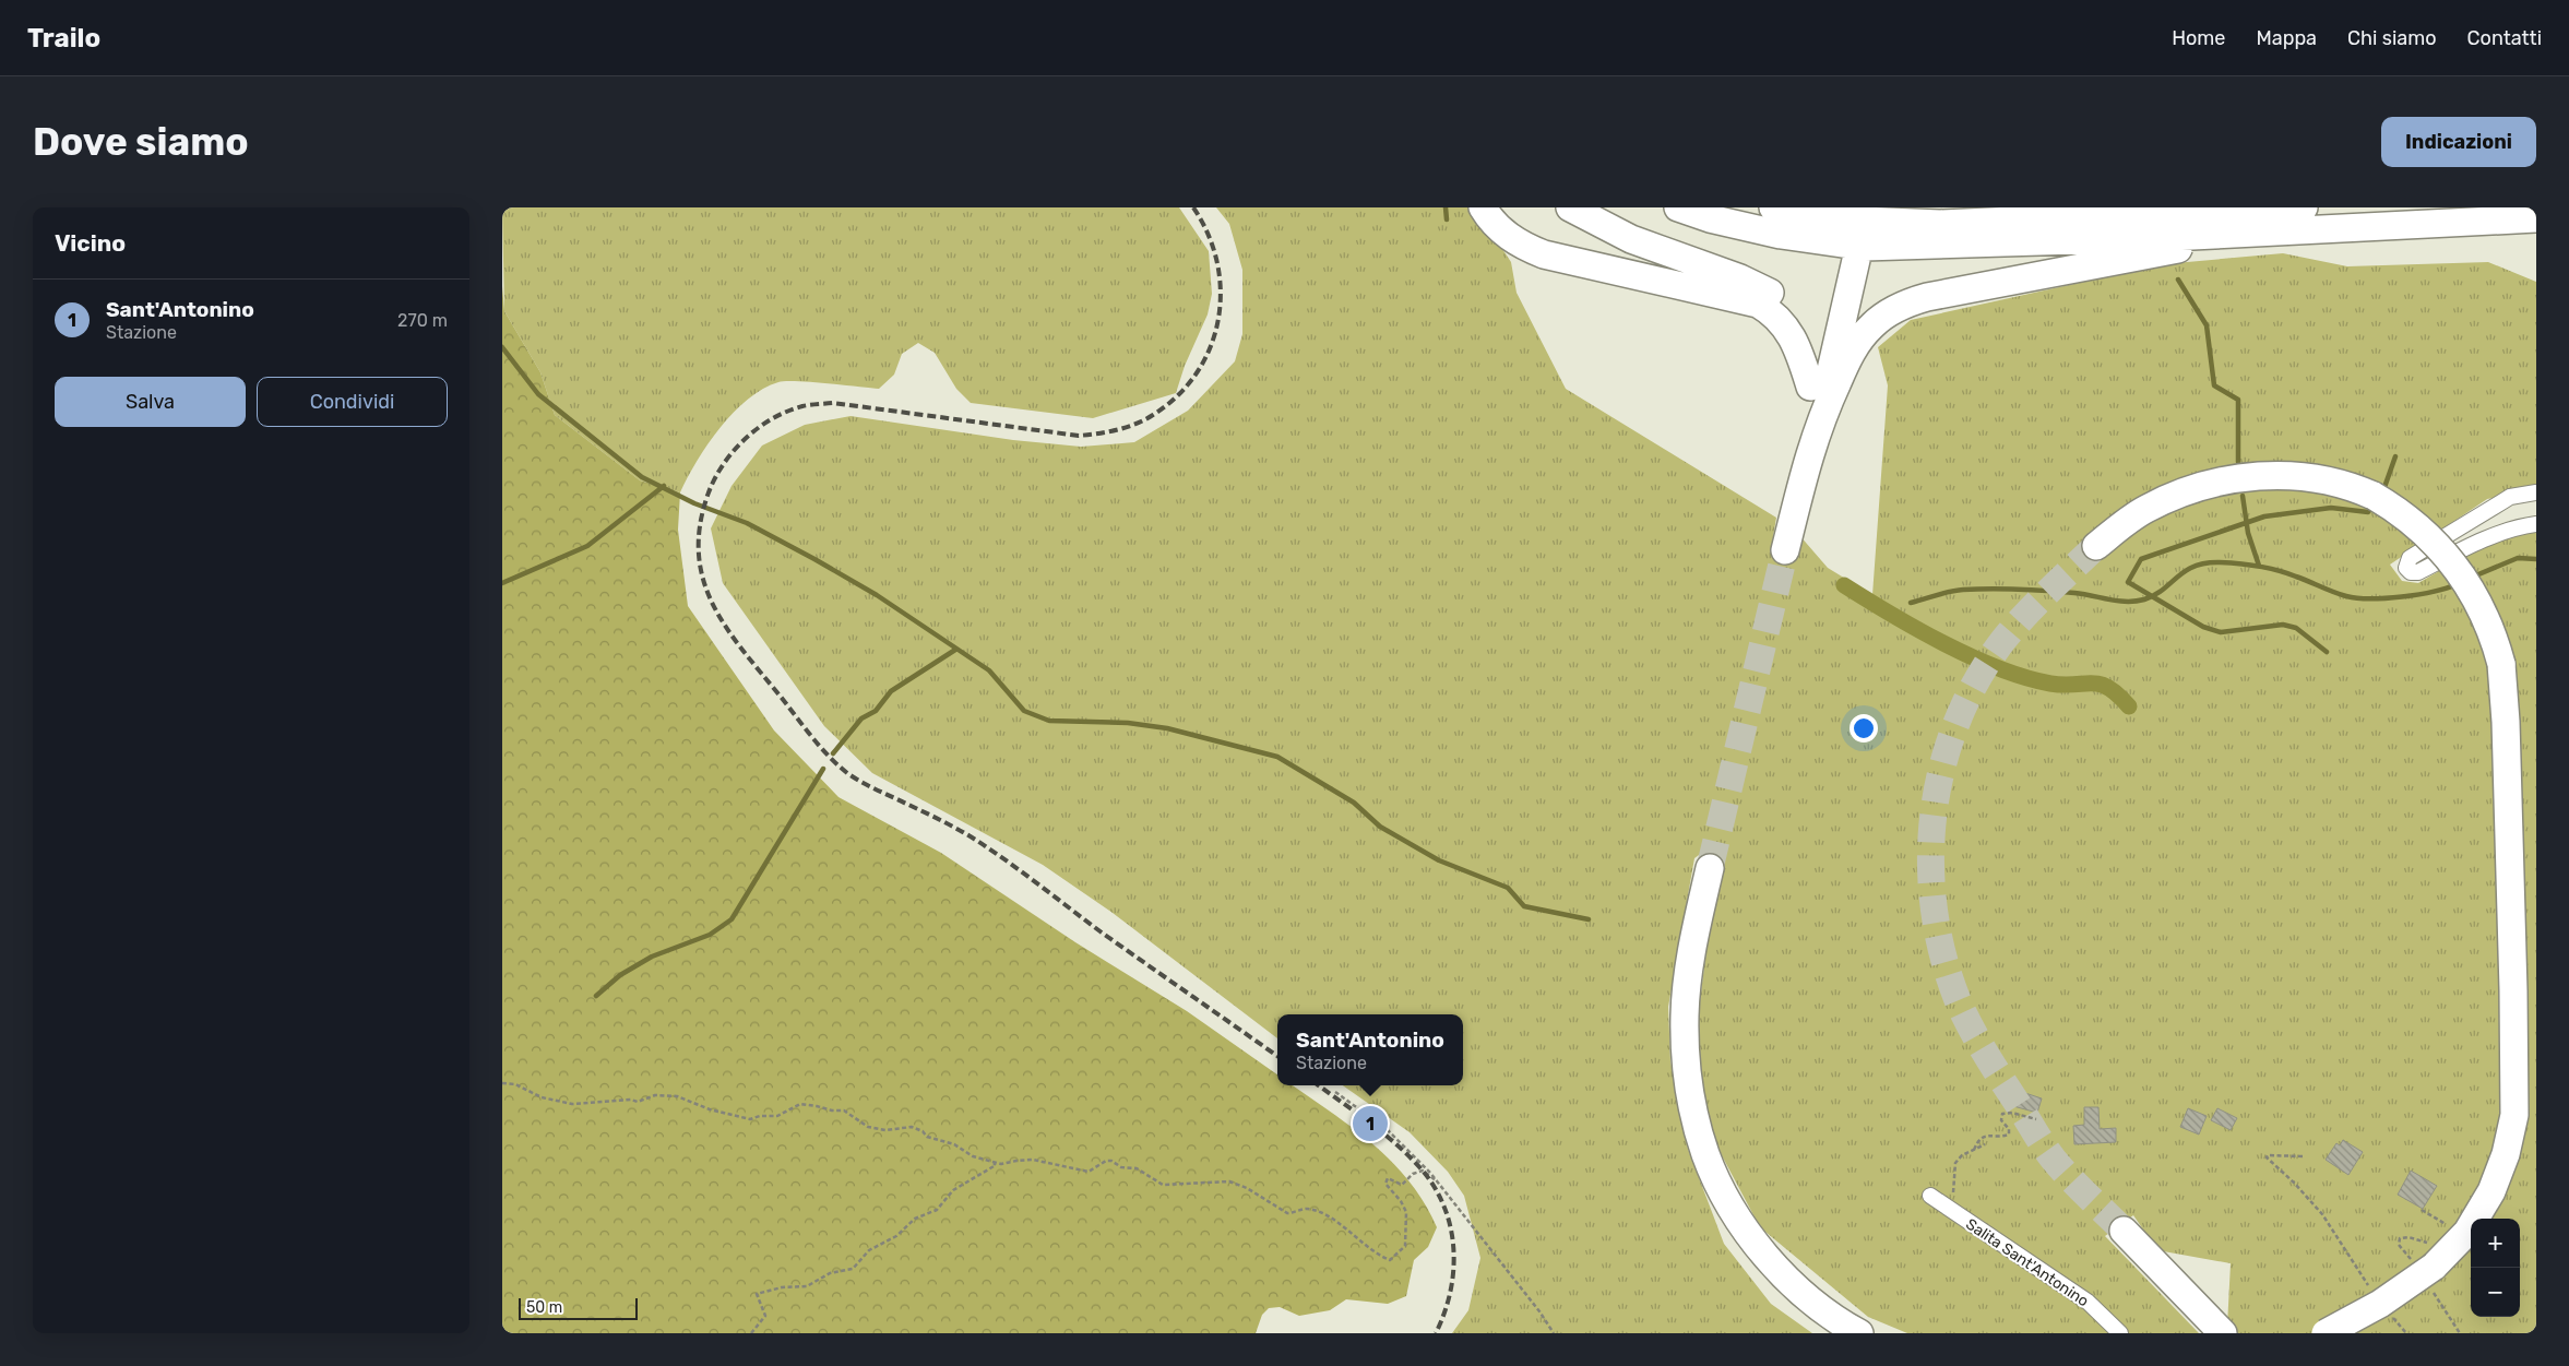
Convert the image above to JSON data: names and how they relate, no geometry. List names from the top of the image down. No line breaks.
{"streets":{"street":["Salita Sant'Antonino"]},"scale_bar":"50 m","page":{"header":"Trailo","nav":["Home","Mappa","Chi siamo","Contatti"],"buttons":["Indicazioni",["Salva","Condividi"]],"title":"Dove siamo","heading":"Vicino","list":[{"mark":"1","name":"Sant'Antonino","note":"Stazione","value":"270 m"}],"popup":["Sant'Antonino","Stazione"],"pins":"1","map_buttons":["+","−"],"scale":"50 m"}}
